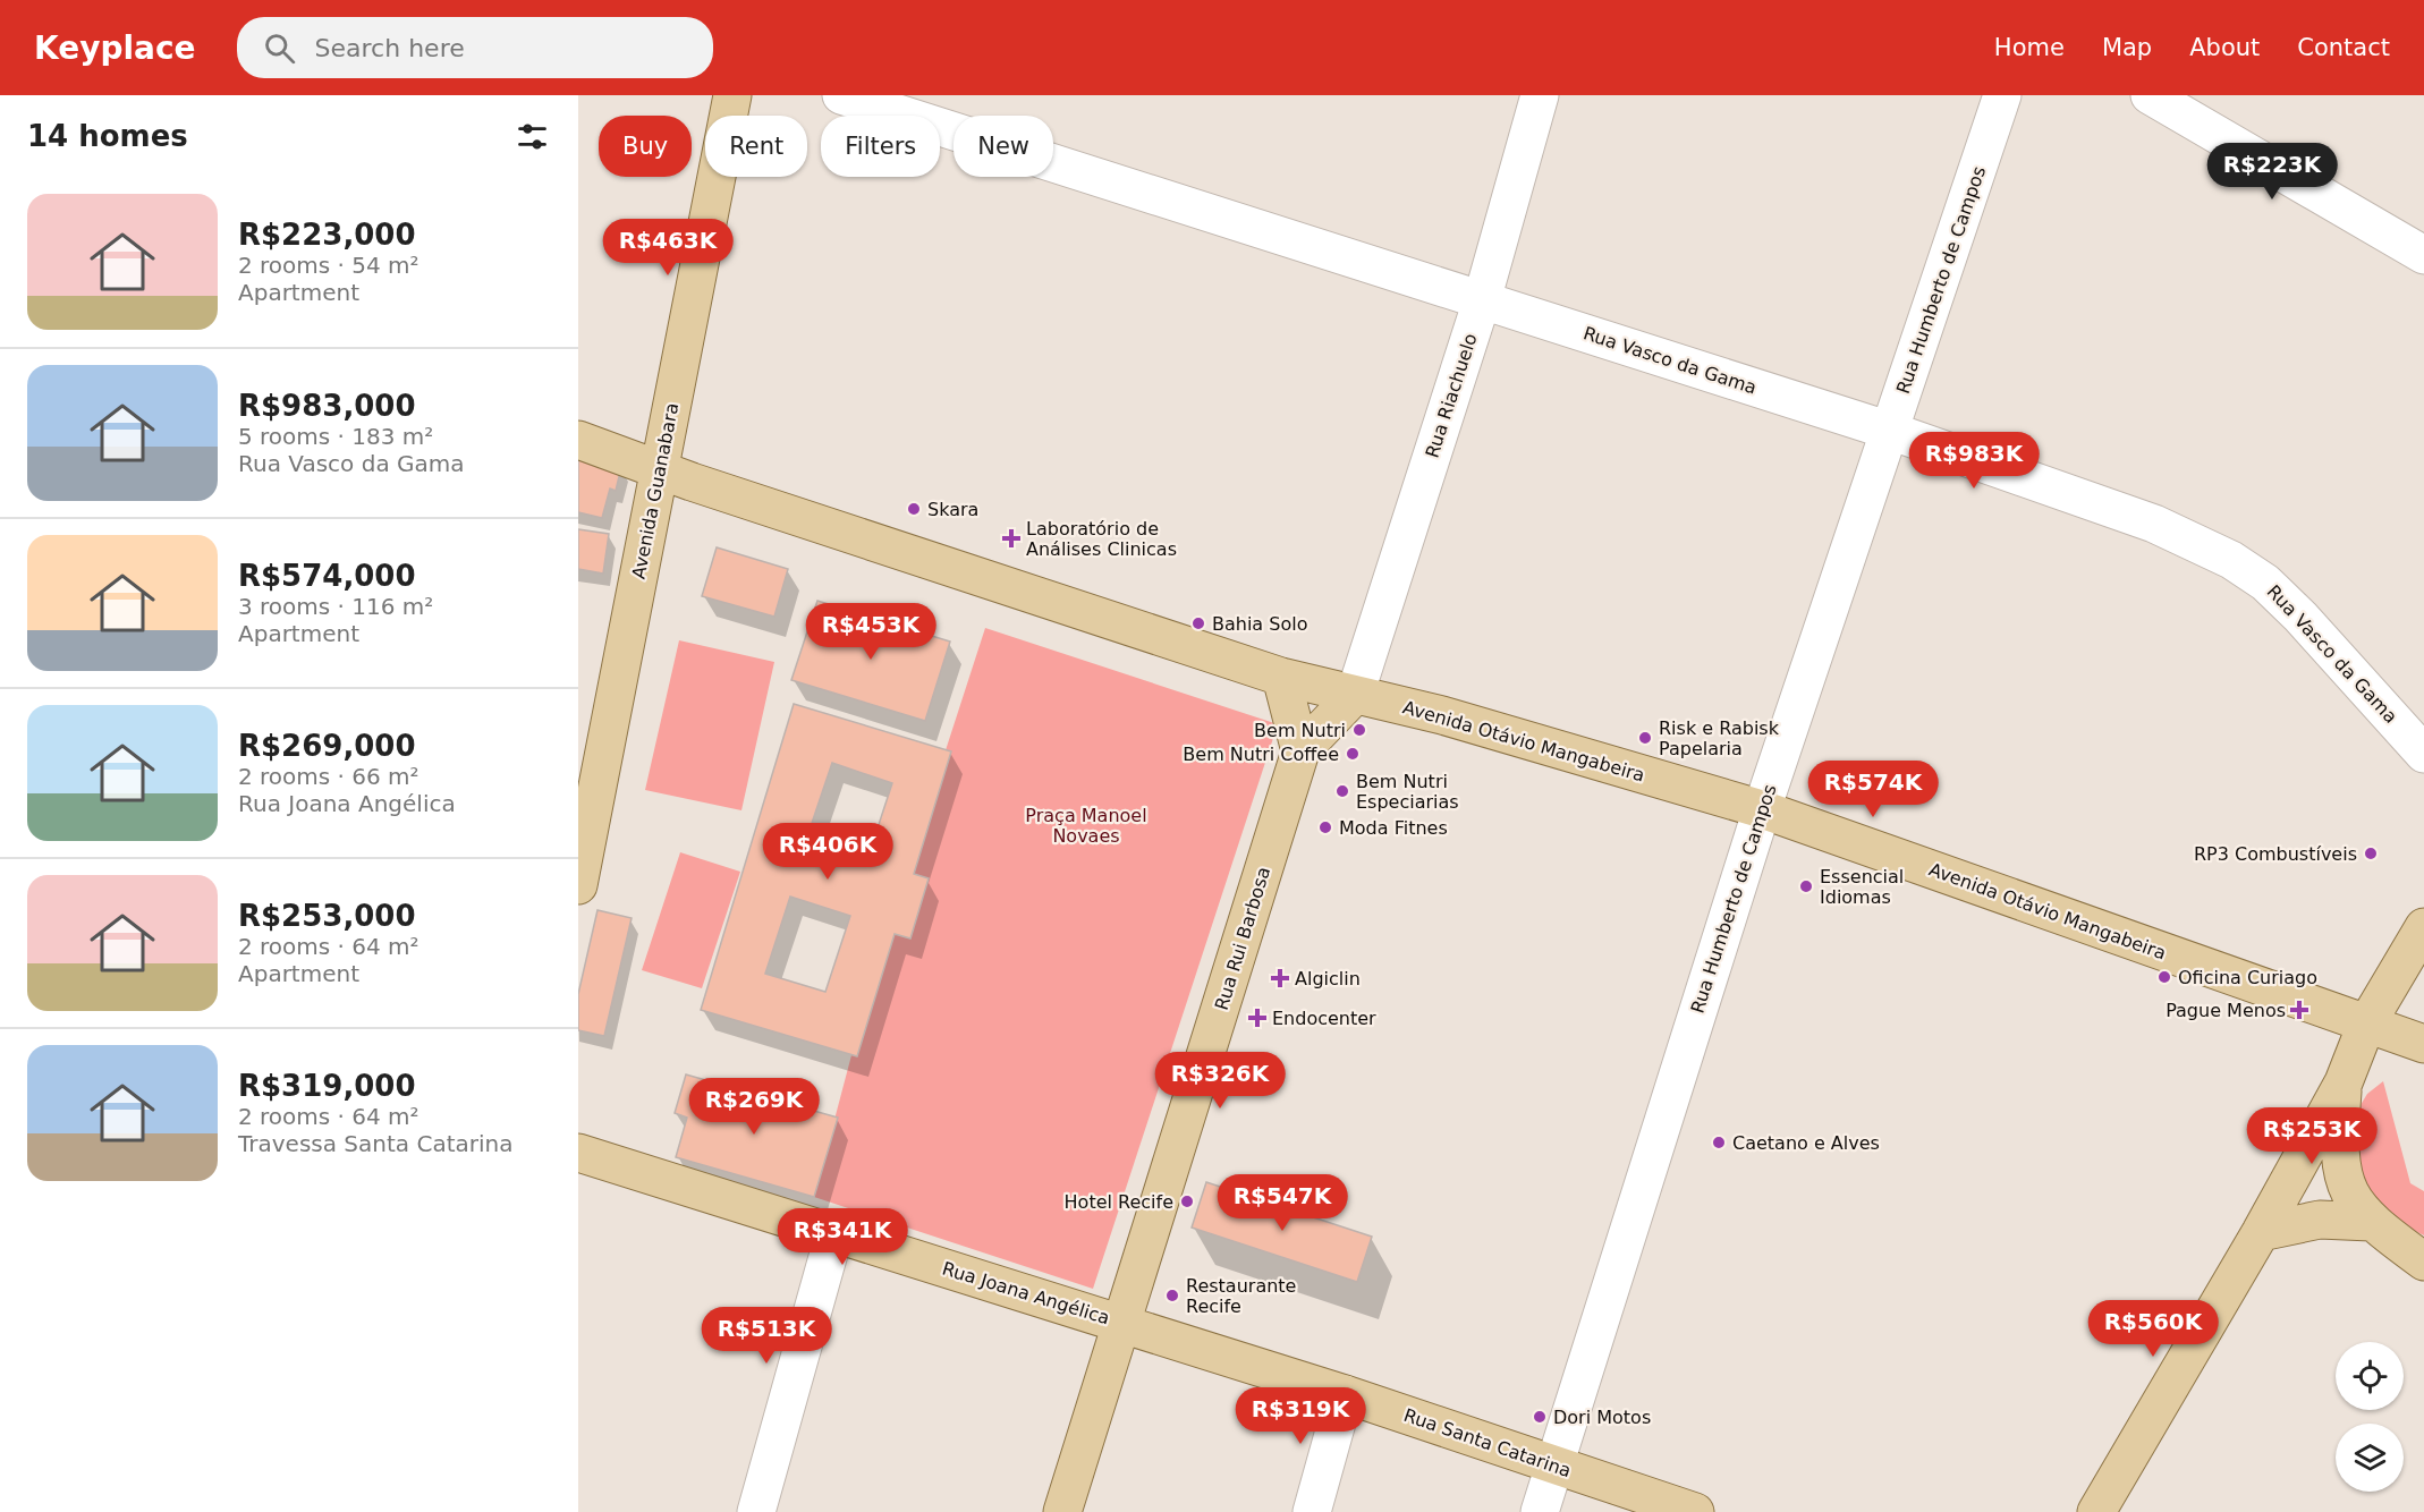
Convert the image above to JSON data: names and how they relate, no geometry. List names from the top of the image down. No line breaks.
{"streets":{"main road":["Avenida Guanabara","Avenida Otávio Mangabeira","Rua Rui Barbosa","Rua Joana Angélica","Rua Santa Catarina"],"street":["Rua Humberto de Campos","Rua Vasco da Gama","Rua Riachuelo"]},"crossings":[["Rua Humberto de Campos","Rua Vasco da Gama"],["Rua Humberto de Campos","Avenida Otávio Mangabeira"],["Rua Humberto de Campos","Rua Santa Catarina"],["Rua Vasco da Gama","Rua Riachuelo"],["Rua Riachuelo","Avenida Otávio Mangabeira"],["Rua Riachuelo","Rua Rui Barbosa"],["Avenida Otávio Mangabeira","Rua Rui Barbosa"],["Rua Rui Barbosa","Rua Joana Angélica"],["Rua Rui Barbosa","Rua Santa Catarina"],["Rua Joana Angélica","Rua Santa Catarina"]],"parks":["Praça Manoel Novaes"],"places":{"other":["Skara","Bahia Solo","Bem Nutri","Risk e Rabisk Papelaria","Bem Nutri Coffee","Bem Nutri Especiarias","Moda Fitnes","RP3 Combustíveis","Essencial Idiomas","Oficina Curiago","Caetano e Alves","Hotel Recife","Restaurante Recife","Dori Motos"],"health":["Laboratório de Análises Clinicas","Algiclin","Pague Menos","Endocenter"]},"page":{"header":"Keyplace","search":"Search here","nav":["Home","Map","About","Contact"],"heading":"14 homes","chip":["Buy","Rent","Filters","New"],"price":["R$223K","R$463K","R$983K","R$453K","R$574K","R$406K","R$326K","R$269K","R$253K","R$547K","R$341K","R$560K","R$513K","R$319K"],"list":[{"name":"R$223,000","note":"2 rooms · 54 m² · Apartment"},{"name":"R$983,000","note":"5 rooms · 183 m² · Rua Vasco da Gama"},{"name":"R$574,000","note":"3 rooms · 116 m² · Apartment"},{"name":"R$269,000","note":"2 rooms · 66 m² · Rua Joana Angélica"},{"name":"R$253,000","note":"2 rooms · 64 m² · Apartment"},{"name":"R$319,000","note":"2 rooms · 64 m² · Travessa Santa Catarina"}]}}
